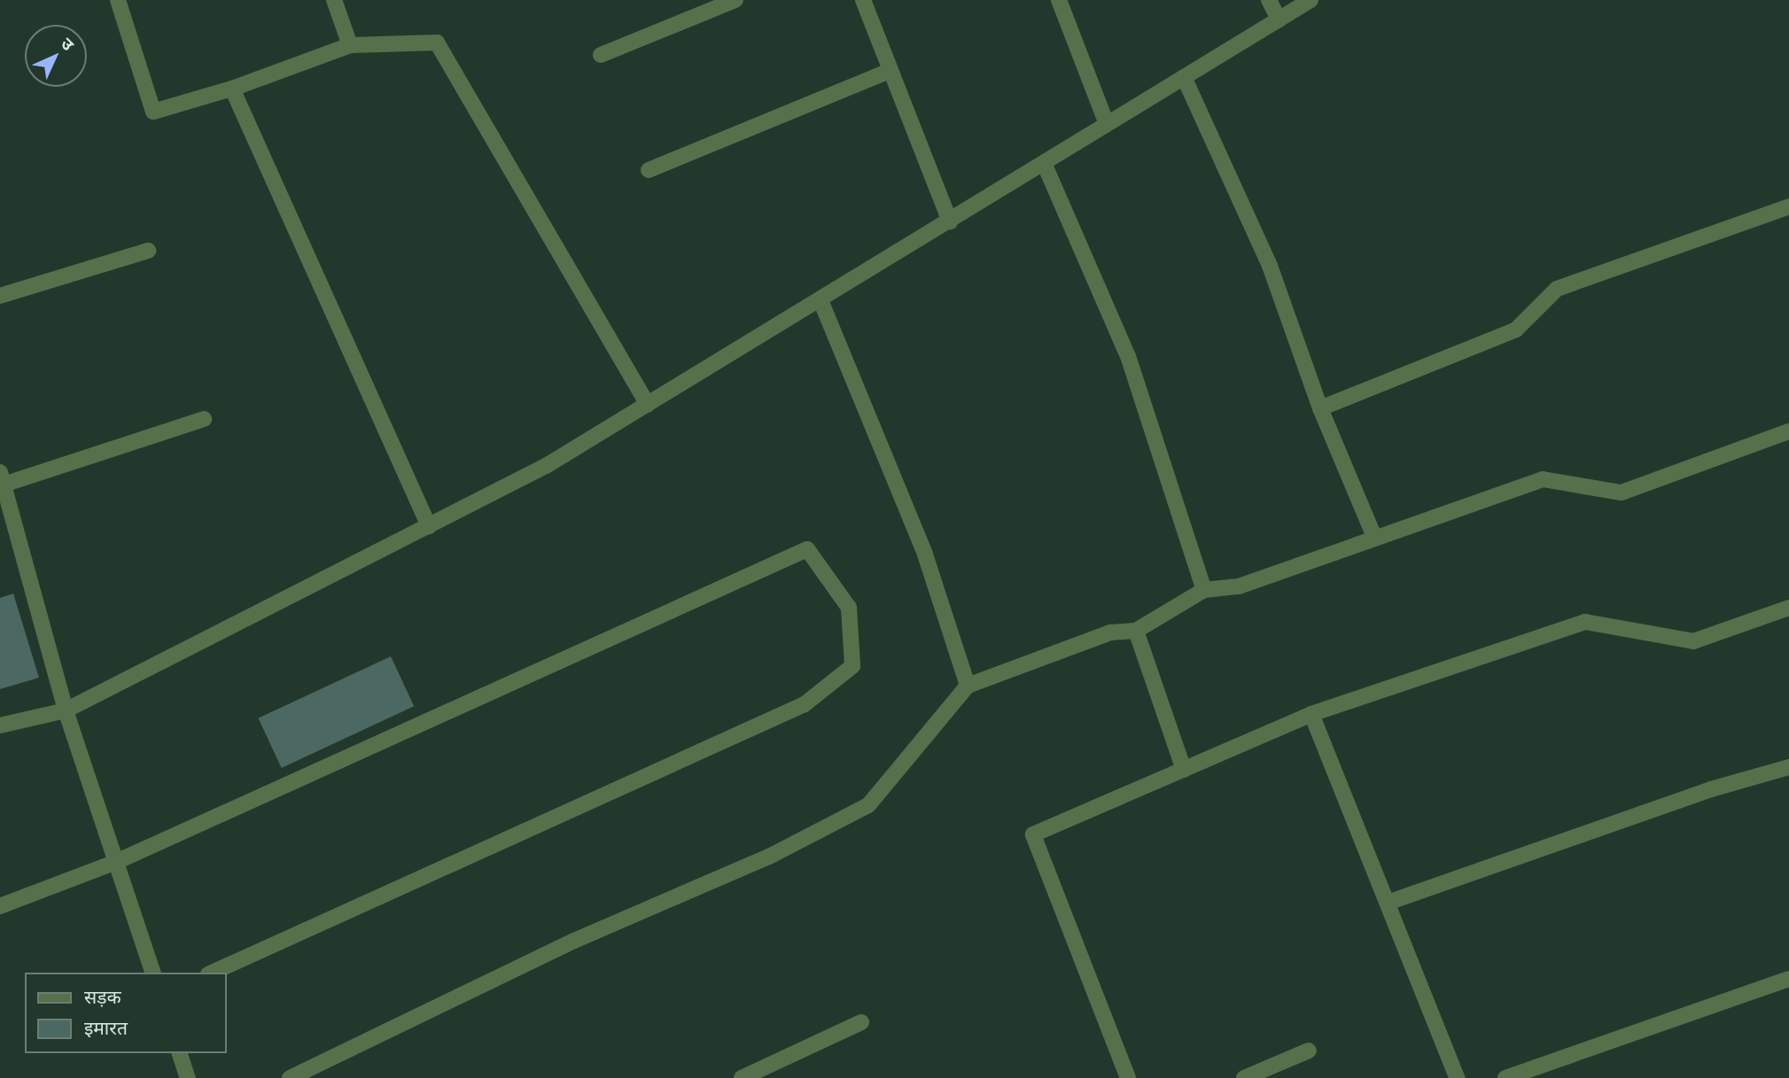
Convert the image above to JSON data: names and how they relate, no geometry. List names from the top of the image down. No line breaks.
{"legend":["सड़क","इमारत"],"north":"top right"}
